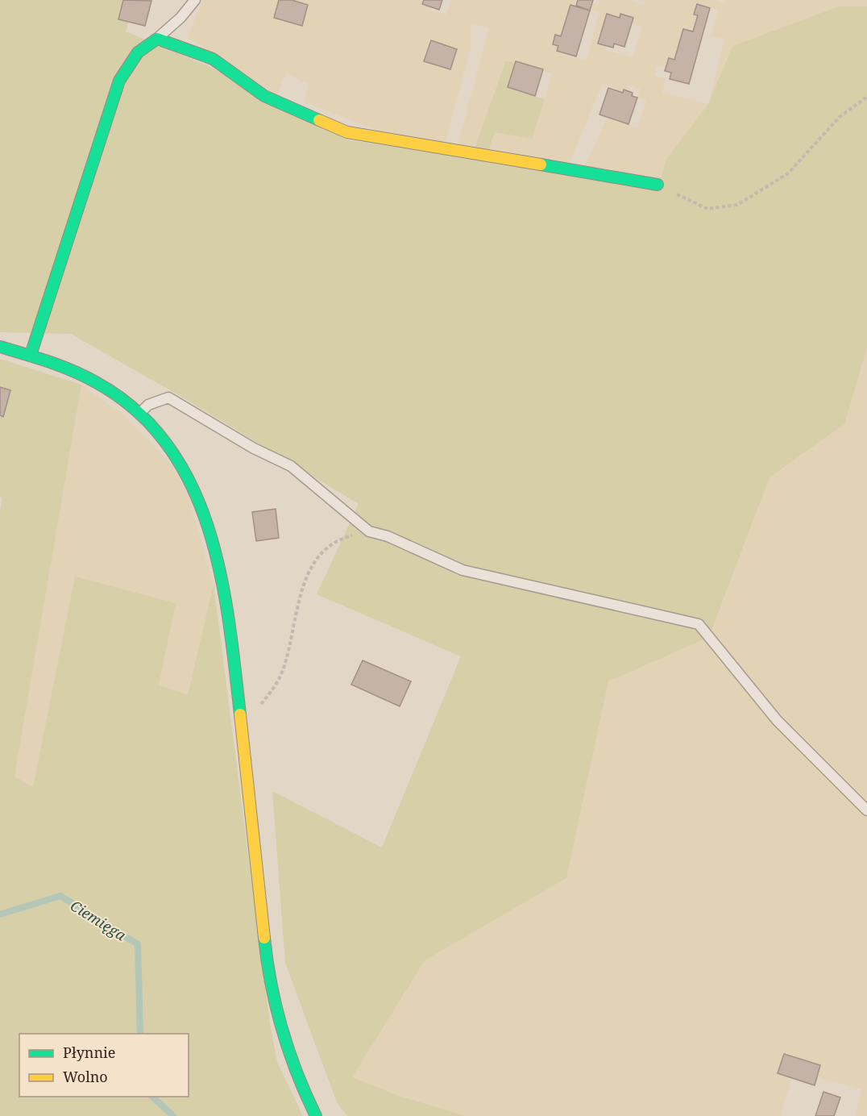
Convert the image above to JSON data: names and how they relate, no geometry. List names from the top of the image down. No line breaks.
{"water":["Ciemięga"],"legend":["Płynnie","Wolno"]}
